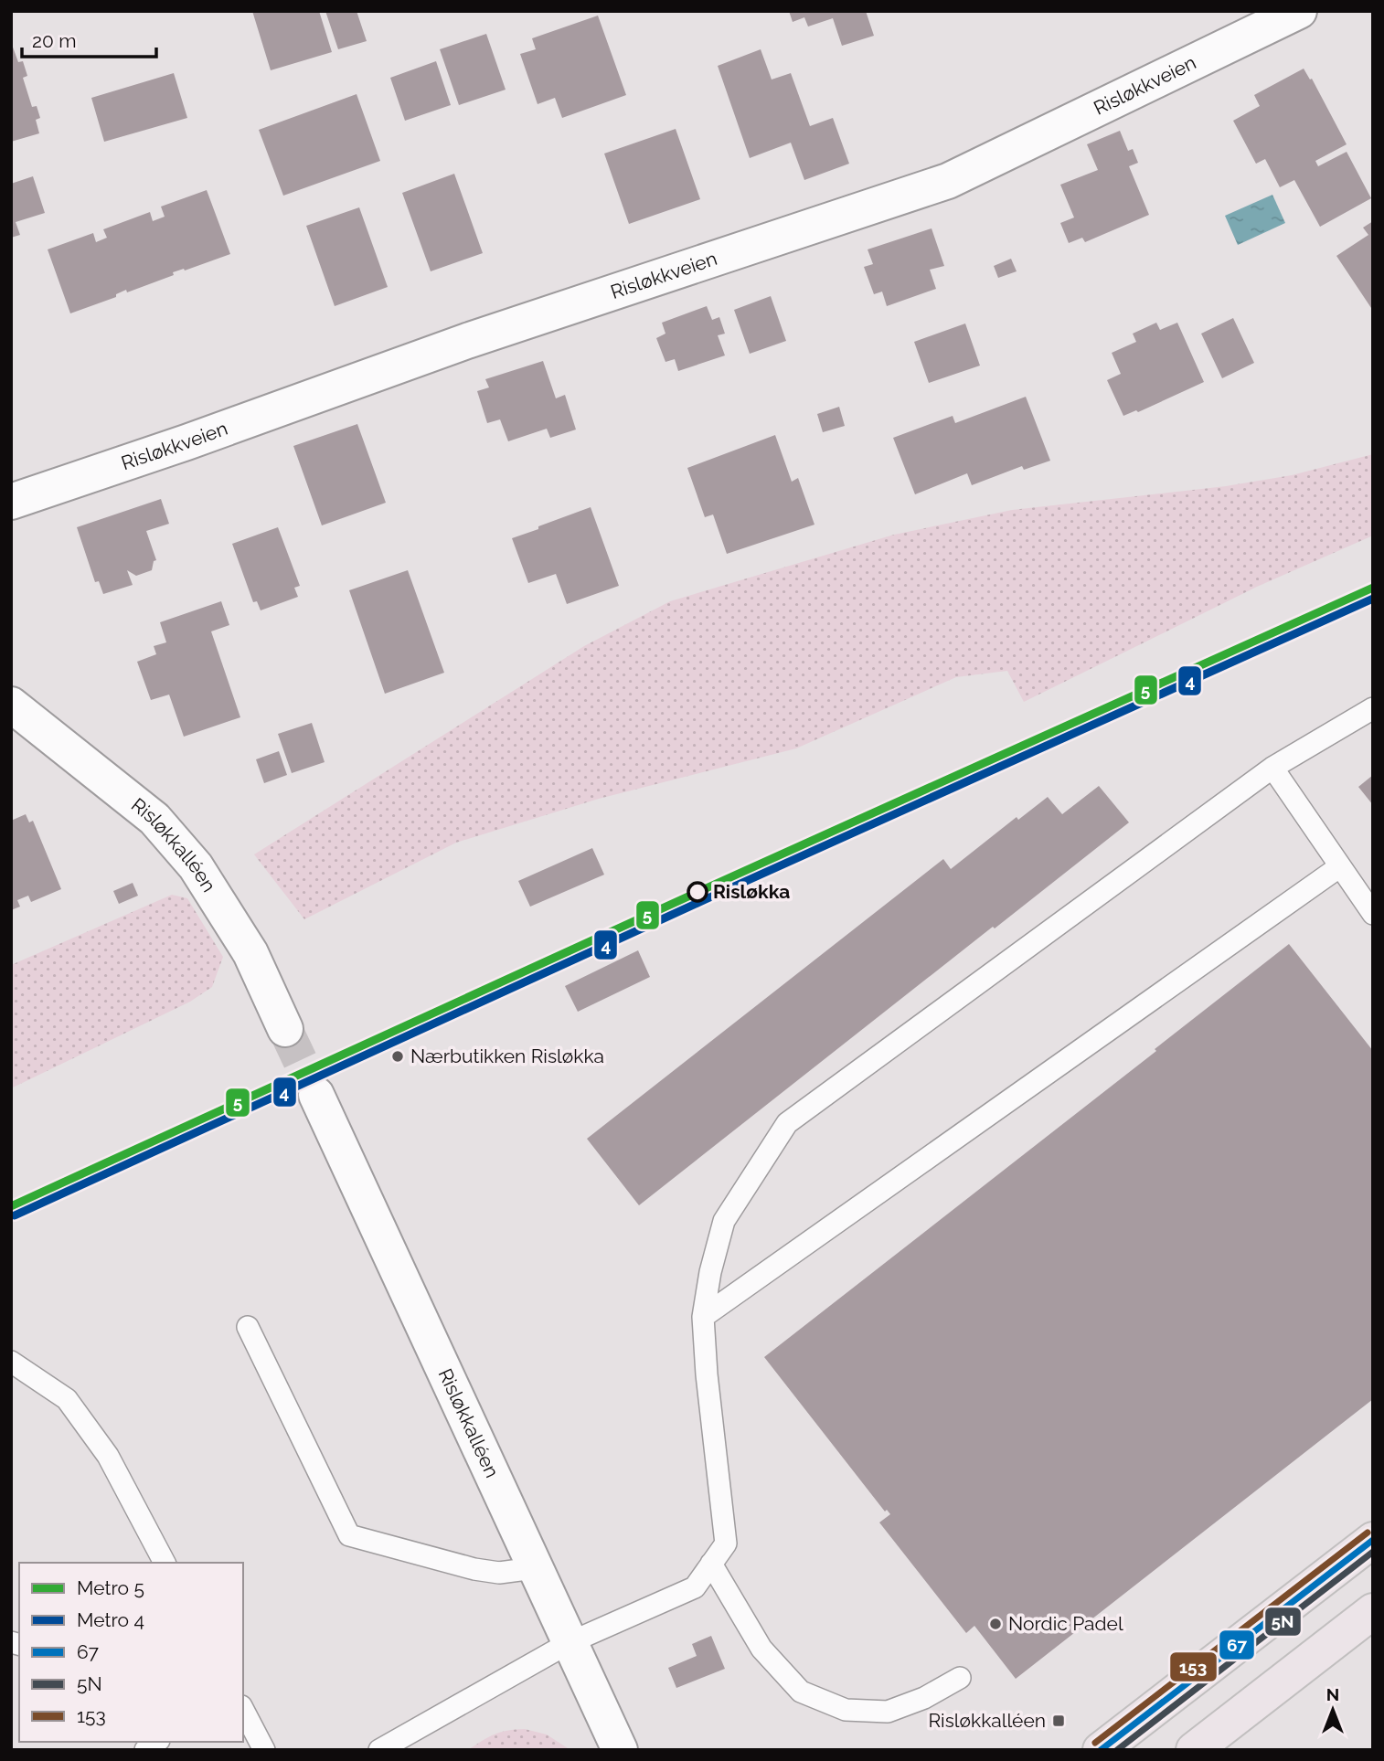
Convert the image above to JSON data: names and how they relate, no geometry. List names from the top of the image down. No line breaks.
{"streets":{"street":["Risløkkveien","Risløkkalléen"]},"places":{"other":["Risløkka","Nærbutikken Risløkka","Nordic Padel"],"transit":["Risløkkalléen"]},"lines":["metro line 5","metro line 4","transit line 153","transit line 67","transit line 5N"],"legend":["Metro 5","Metro 4","67","5N","153"],"scale_bar":"20 m","north":"top"}
